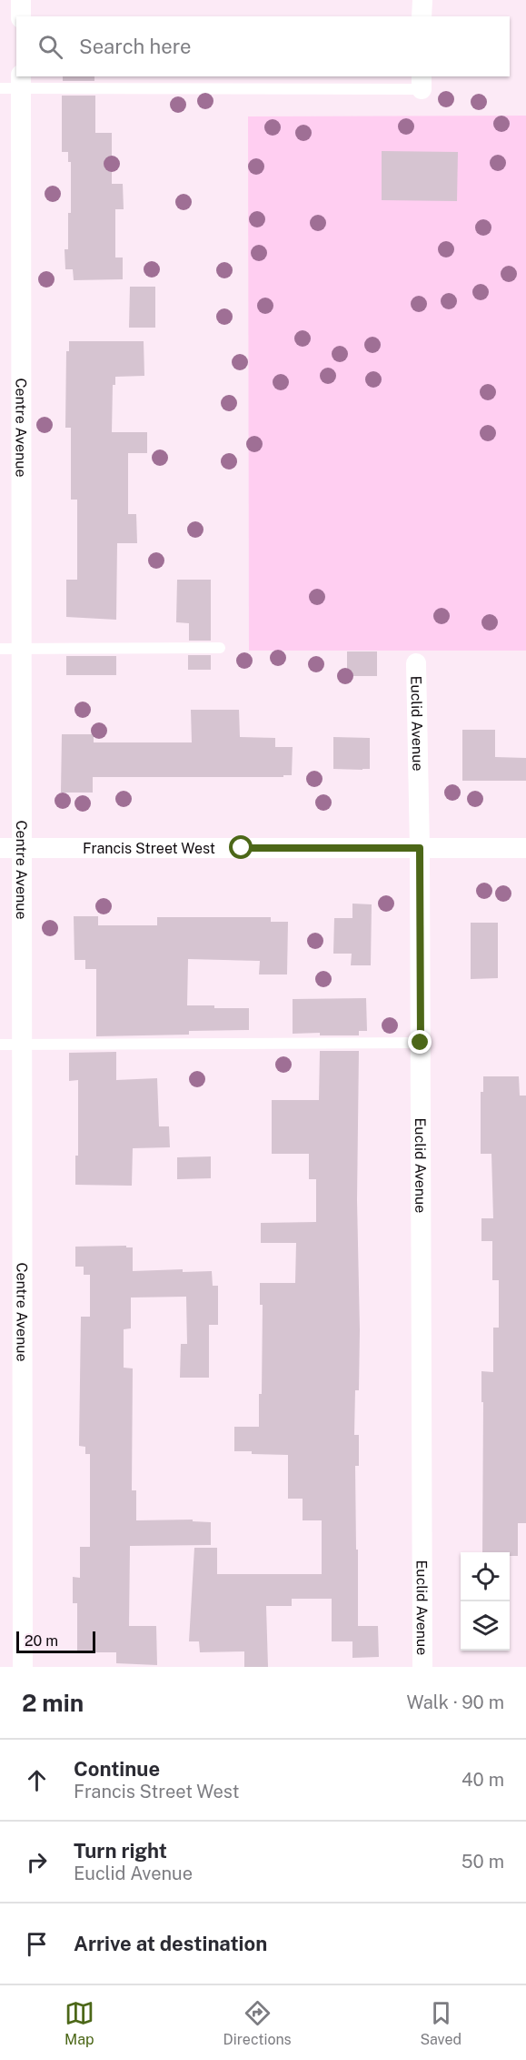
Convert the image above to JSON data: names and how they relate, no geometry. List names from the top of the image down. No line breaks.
{"streets":{"street":["Centre Avenue","Euclid Avenue","Francis Street West"]},"crossings":[["Centre Avenue","Francis Street West"],["Euclid Avenue","Francis Street West"]],"scale_bar":"20 m","page":{"search":"Search here","scale":"20 m","heading":["2 min","Walk · 90 m"],"list":[["Continue","Francis Street West","40 m"],["Turn right","Euclid Avenue","50 m"],"Arrive at destination"],"nav":["Map","Directions","Saved"]}}
